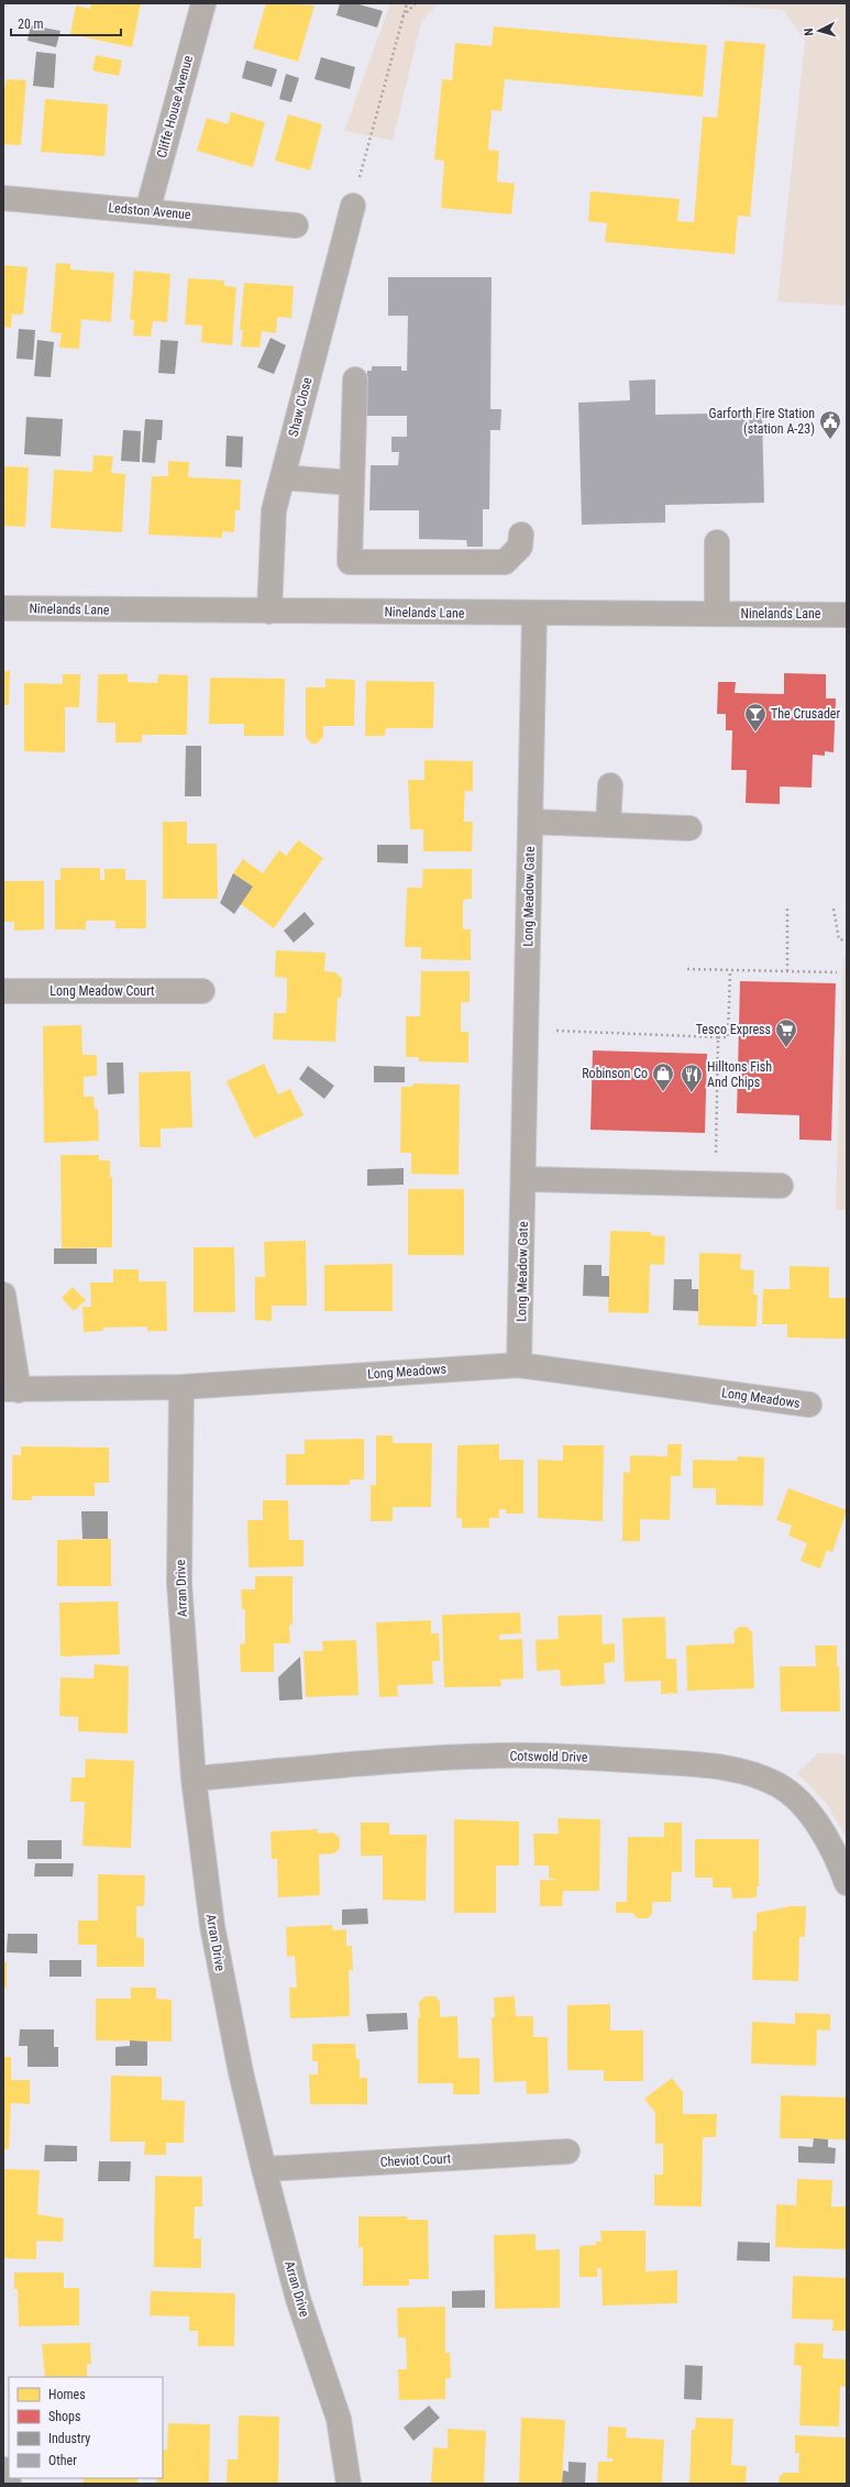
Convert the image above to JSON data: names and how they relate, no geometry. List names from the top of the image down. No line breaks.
{"streets":{"street":["Cliffe House Avenue","Ledston Avenue","Shaw Close","Ninelands Lane","Long Meadow Gate","Long Meadow Court","Long Meadows","Arran Drive","Cotswold Drive","Cheviot Court"]},"crossings":[["Cliffe House Avenue","Ledston Avenue"],["Shaw Close","Ninelands Lane"],["Ninelands Lane","Long Meadow Gate"],["Long Meadow Gate","Long Meadows"],["Long Meadows","Arran Drive"],["Arran Drive","Cotswold Drive"],["Arran Drive","Cheviot Court"]],"places":{"public building":["Garforth Fire Station (station A-23)"],"bar":["The Crusader"],"supermarket":["Tesco Express"],"shop":["Robinson Co"],"restaurant":["Hilltons Fish And Chips"]},"legend":["Homes","Shops","Industry","Other"],"scale_bar":"20 m","north":"left"}
